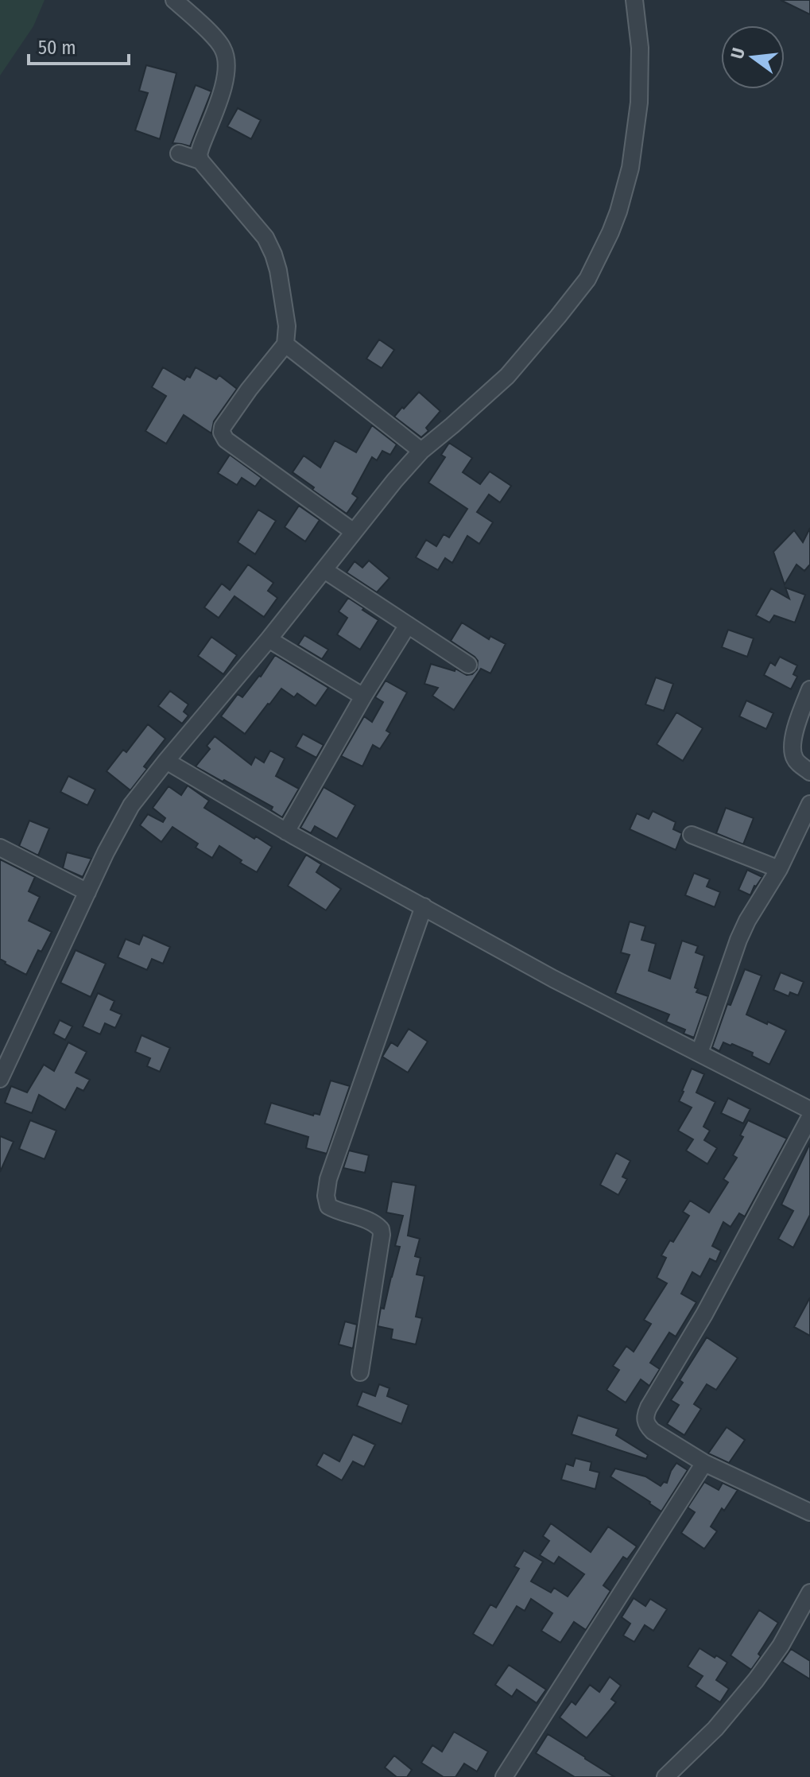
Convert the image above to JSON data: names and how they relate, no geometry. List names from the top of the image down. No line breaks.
{"scale_bar":"50 m","north":"left"}
